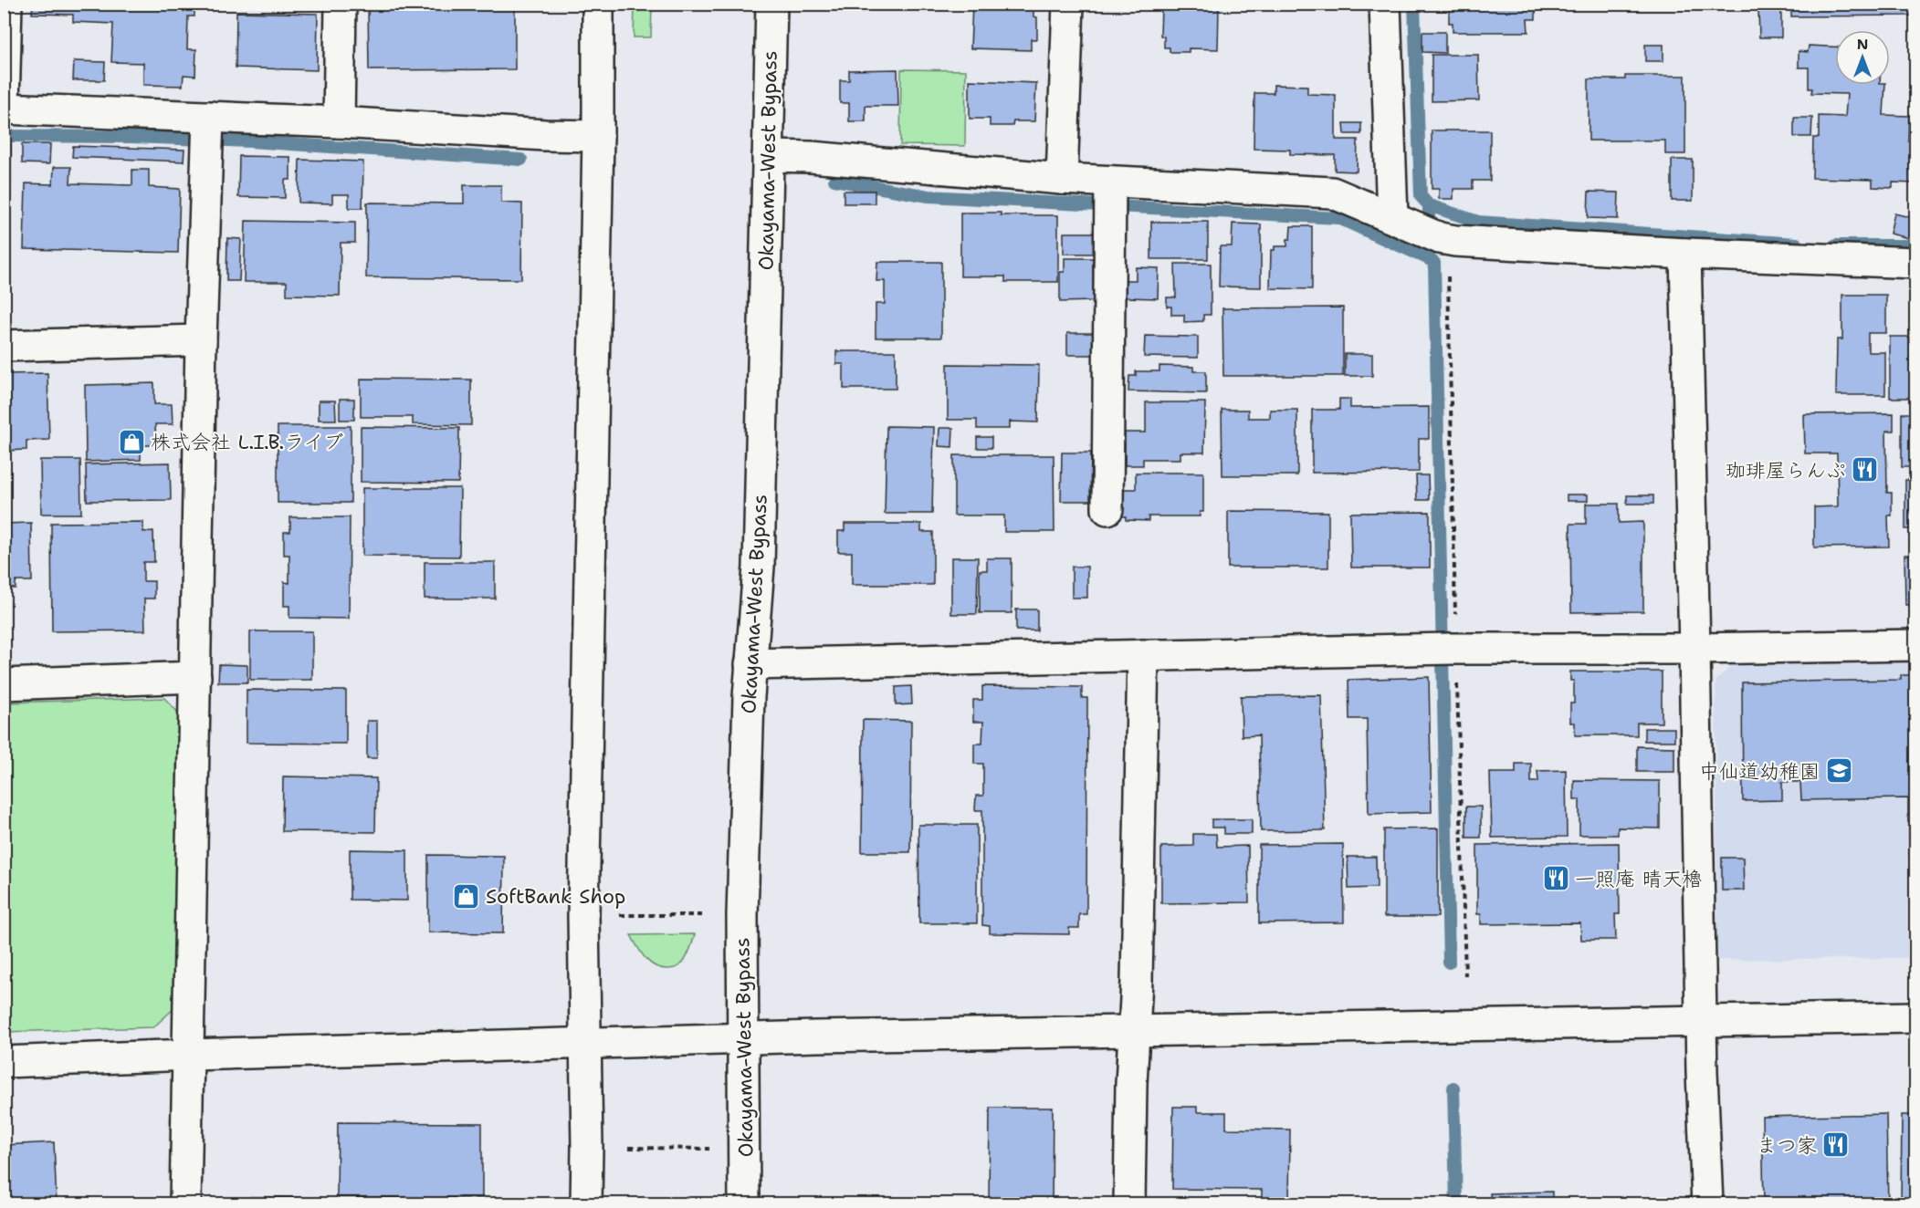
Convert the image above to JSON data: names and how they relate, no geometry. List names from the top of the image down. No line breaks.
{"streets":{"main road":["Okayama-West Bypass"]},"places":{"shop":["株式会社 L.I.B.ライブ","SoftBank Shop"],"restaurant":["珈琲屋らんぷ","一照庵 晴天櫓","まつ家"],"school or university":["中仙道幼稚園"]},"north":"top"}
